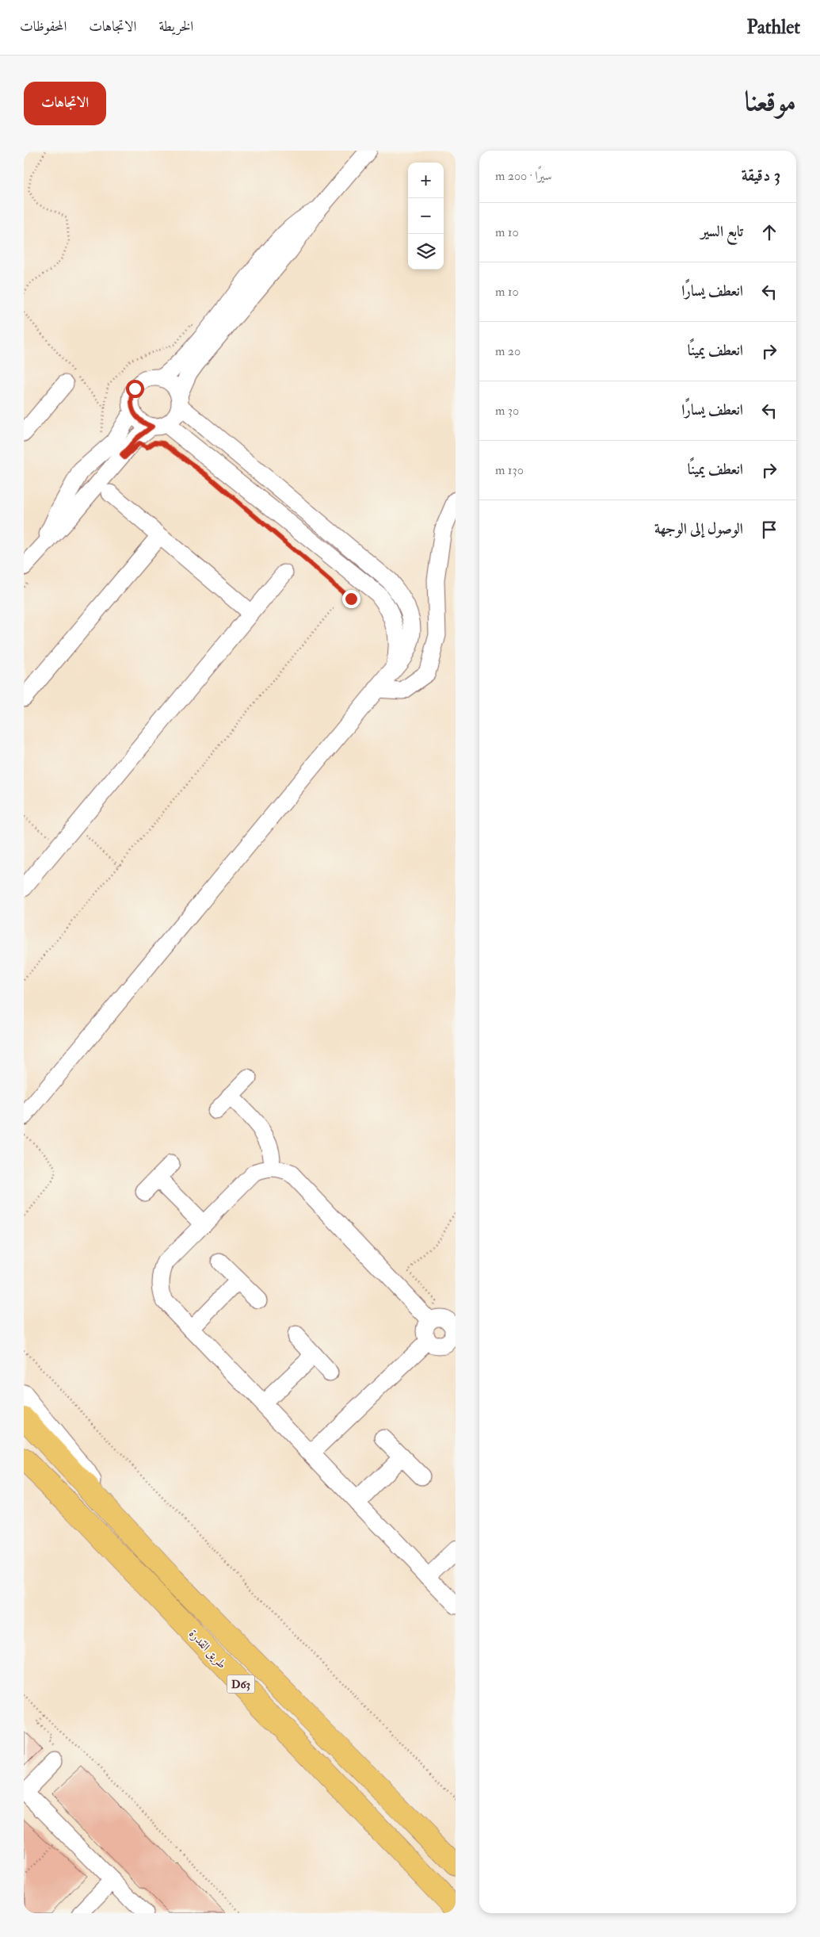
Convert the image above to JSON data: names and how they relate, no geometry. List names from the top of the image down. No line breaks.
{"streets":{"main road":["طريق القدرة","D63"]},"page":{"header":"Pathlet","nav":["الخريطة","الاتجاهات","المحفوظات"],"title":"موقعنا","buttons":"الاتجاهات","heading":["3 دقيقة","سيرًا · 200 m"],"map_buttons":["+","−"],"list":[["تابع السير","10 m"],["انعطف يسارًا","10 m"],["انعطف يمينًا","20 m"],["انعطف يسارًا","30 m"],["انعطف يمينًا","130 m"],"الوصول إلى الوجهة"]}}
